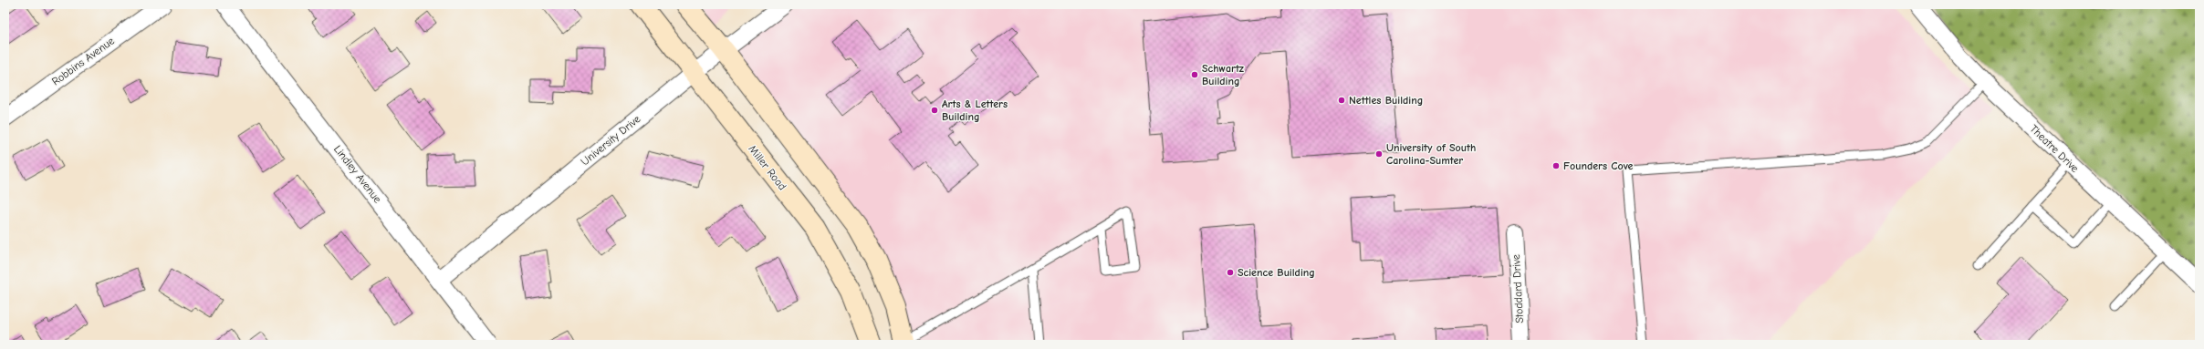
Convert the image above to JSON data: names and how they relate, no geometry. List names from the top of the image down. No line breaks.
{"streets":{"street":["Robbins Avenue","University Drive","Theatre Drive","Miller Road","Lindley Avenue","Stoddard Drive"]},"crossings":[["University Drive","Miller Road"],["University Drive","Lindley Avenue"]],"places":["Schwartz Building","Nettles Building","Arts & Letters Building","University of South Carolina-Sumter","Founders Cove","Science Building"]}
